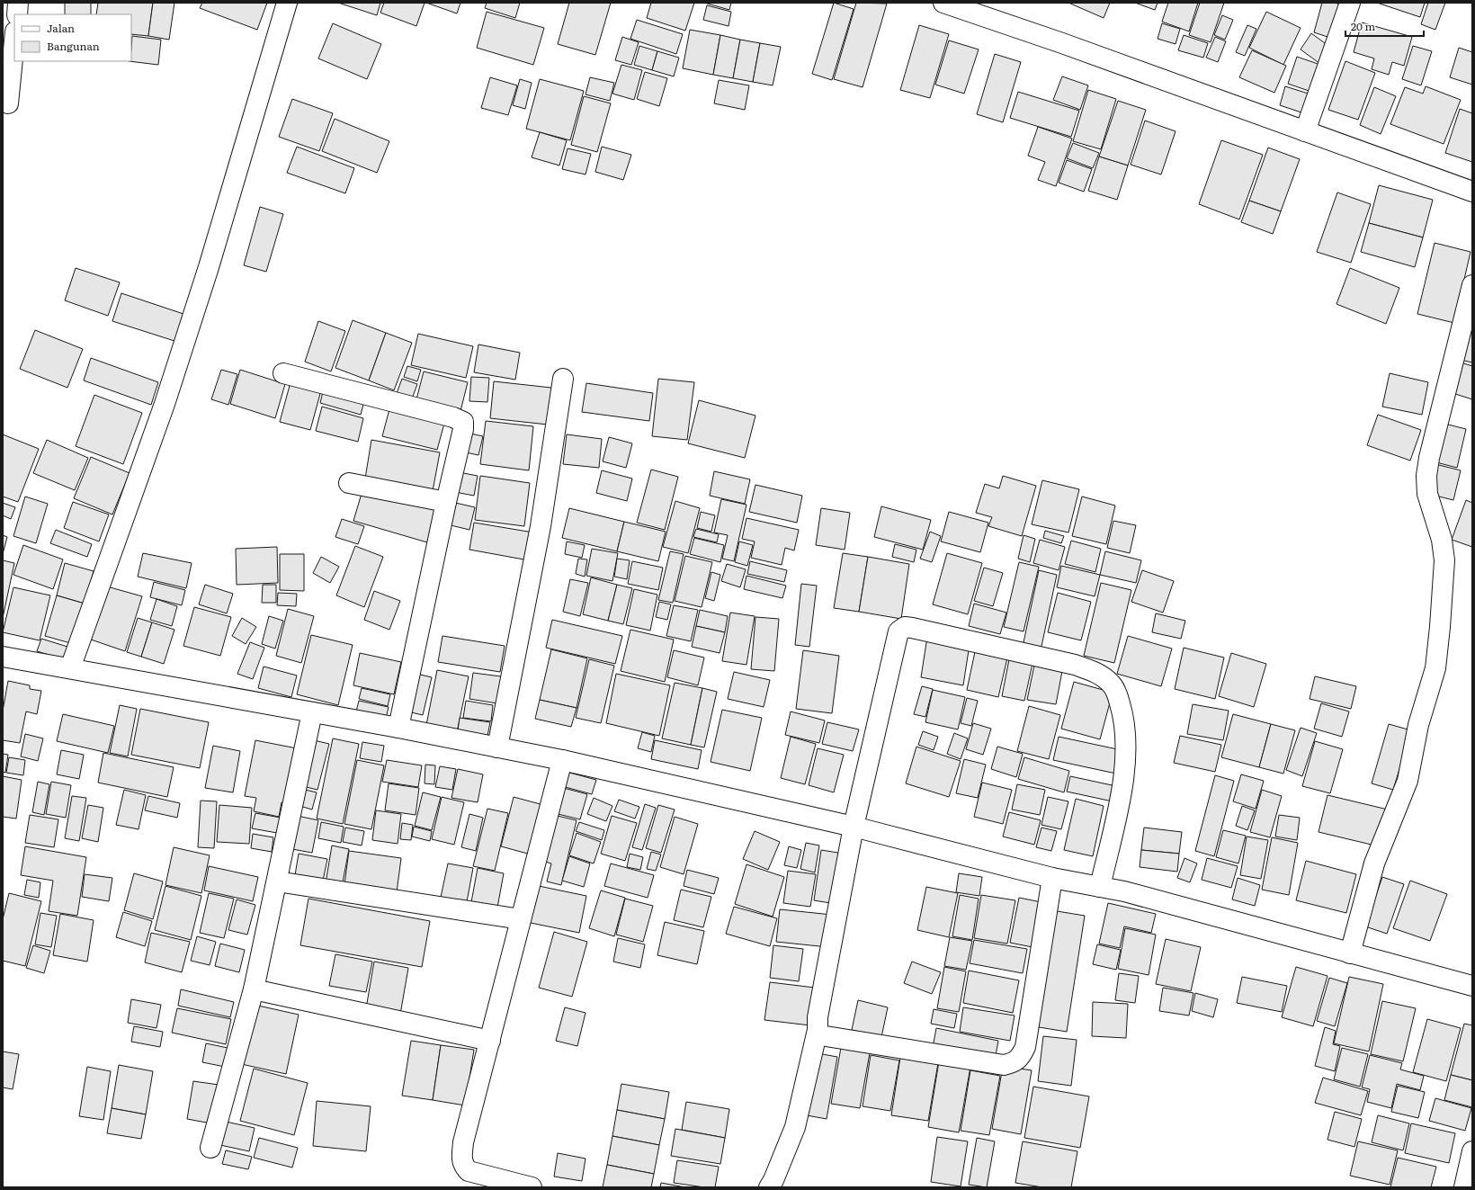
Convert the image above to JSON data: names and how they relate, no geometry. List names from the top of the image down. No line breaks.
{"legend":["Jalan","Bangunan"],"scale_bar":"20 m"}
